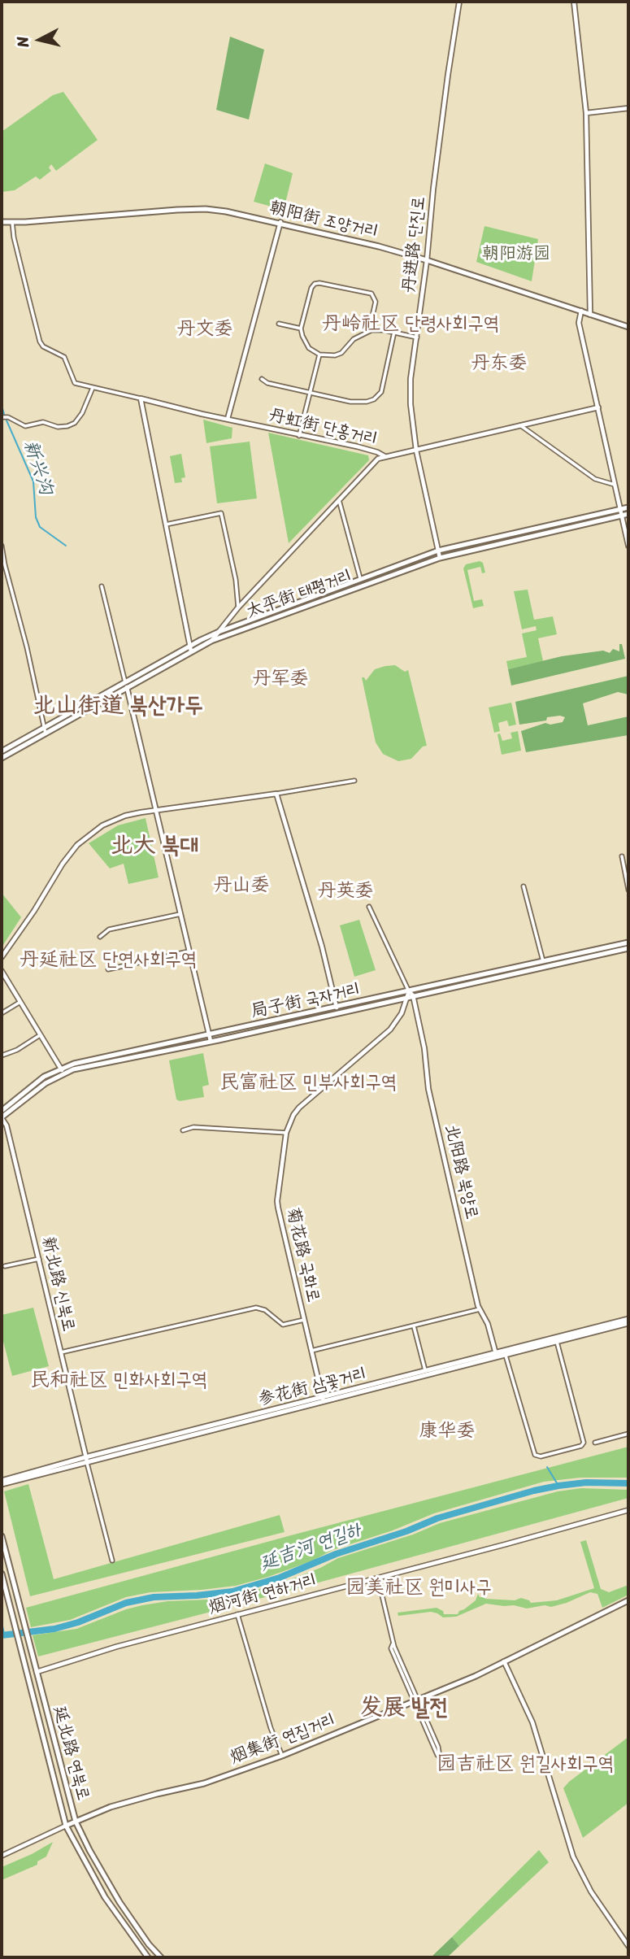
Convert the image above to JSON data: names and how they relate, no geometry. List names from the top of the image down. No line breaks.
{"streets":{"main road":["朝阳街 조양거리","太平街 태평거리","局子街 국자거리","参花街 삼꽃거리","烟集街 연집거리","延北路 연북로"],"street":["丹进路 단진로","丹虹街 단홍거리","北阳路 북양로","菊花路 국화로","新北路 신북로","烟河街 연하거리"]},"crossings":[["朝阳街 조양거리","丹进路 단진로"],["丹进路 단진로","丹虹街 단홍거리"],["丹进路 단진로","太平街 태평거리"],["局子街 국자거리","北阳路 북양로"],["局子街 국자거리","菊花路 국화로"],["局子街 국자거리","新北路 신북로"],["北阳路 북양로","参花街 삼꽃거리"],["菊花路 국화로","参花街 삼꽃거리"],["新北路 신북로","参花街 삼꽃거리"],["烟河街 연하거리","延北路 연북로"],["烟集街 연집거리","延北路 연북로"]],"districts":["丹岭社区 단령사회구역","丹文委","丹东委","丹军委","北山街道 북산가두","北大 북대","丹山委","丹英委","丹延社区 단연사회구역","民富社区 민부사회구역","民和社区 민화사회구역","康华委","园美社区 원미사구","发展 발전","园吉社区 원길사회구역"],"water":["新兴沟","延吉河 연길하"],"parks":["朝阳游园"],"north":"left"}
